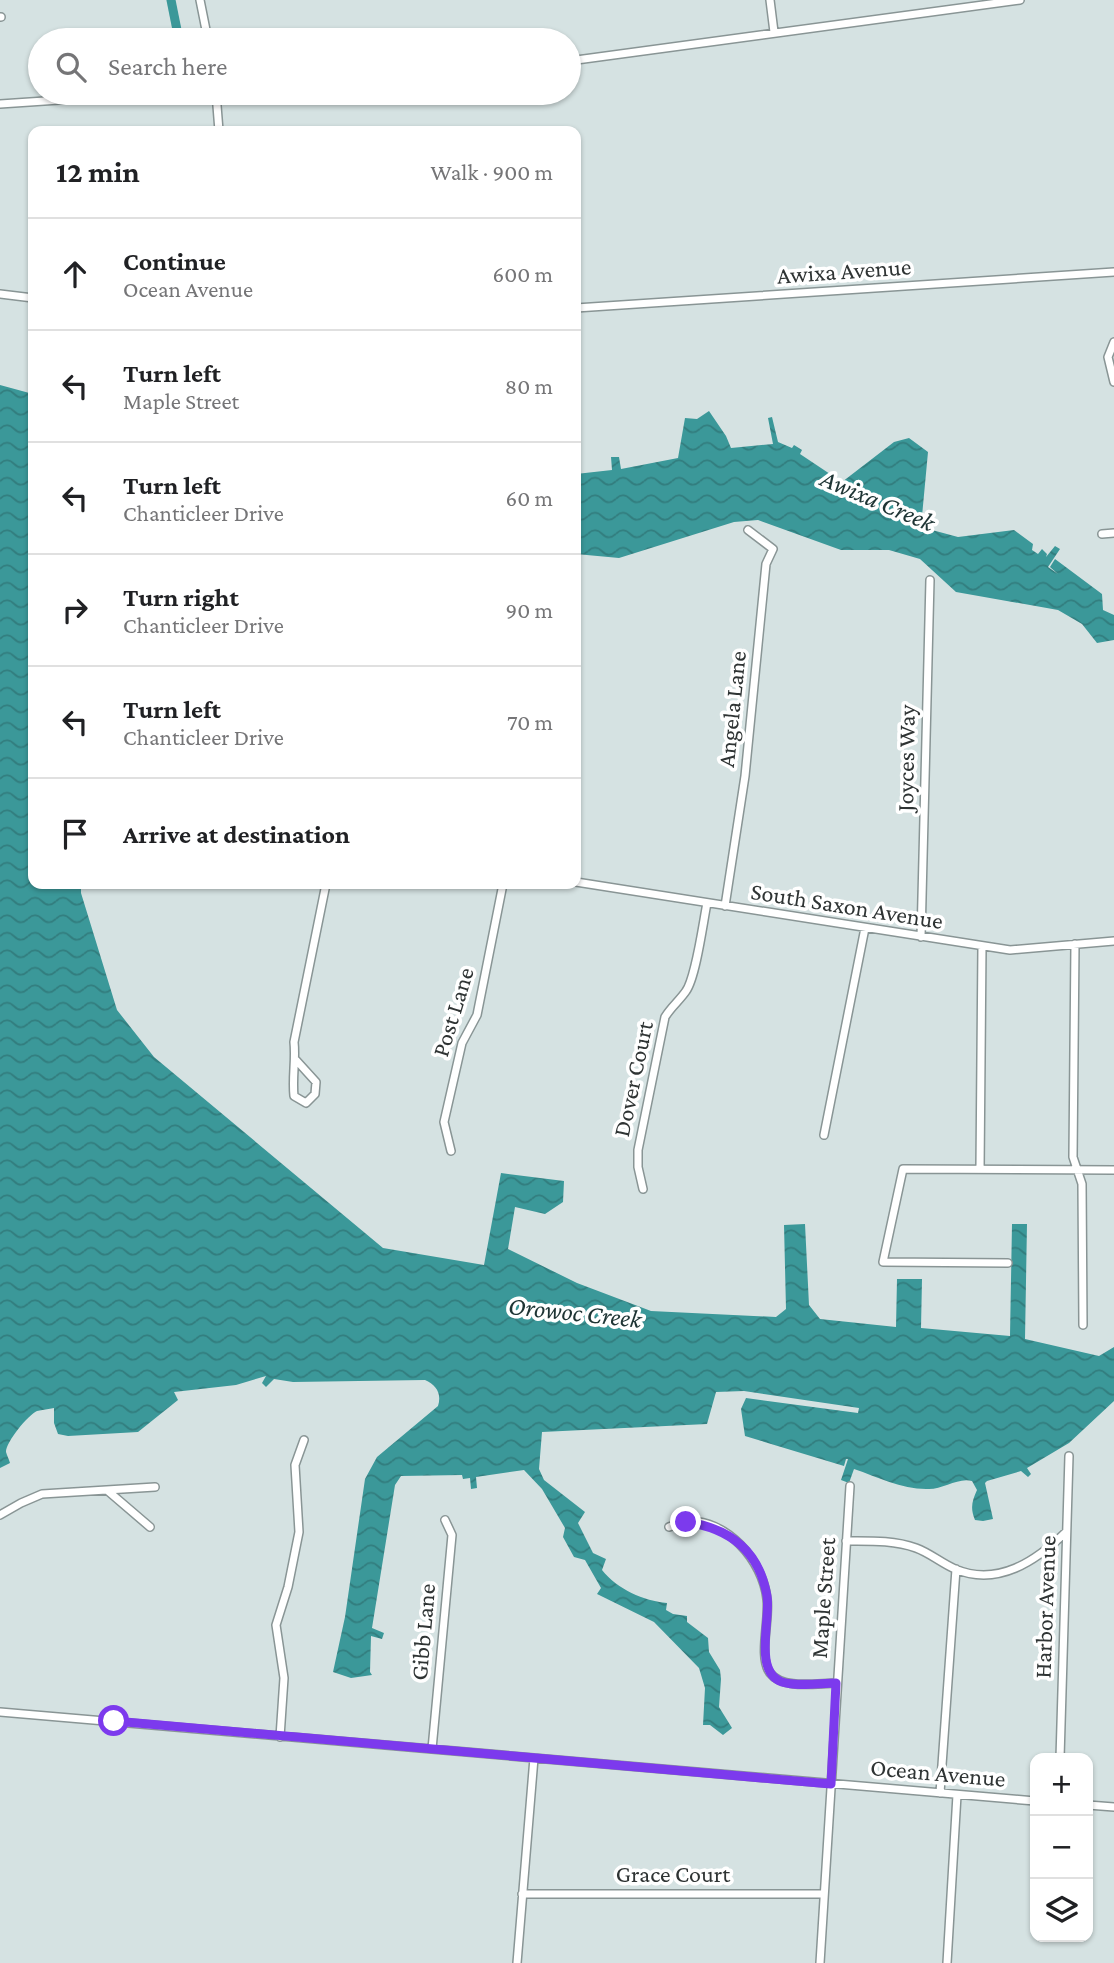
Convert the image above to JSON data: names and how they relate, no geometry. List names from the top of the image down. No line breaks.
{"streets":{"street":["Awixa Avenue","Angela Lane","Joyces Way","South Saxon Avenue","Post Lane","Dover Court","Maple Street","Harbor Avenue","Gibb Lane","Ocean Avenue","Grace Court"]},"crossings":[["Angela Lane","South Saxon Avenue"],["Joyces Way","South Saxon Avenue"],["South Saxon Avenue","Dover Court"],["Maple Street","Ocean Avenue"],["Maple Street","Grace Court"],["Gibb Lane","Ocean Avenue"]],"water":["Awixa Creek","Orowoc Creek"],"page":{"search":"Search here","heading":["12 min","Walk · 900 m"],"list":[["Continue","Ocean Avenue","600 m"],["Turn left","Maple Street","80 m"],["Turn left","Chanticleer Drive","60 m"],["Turn right","Chanticleer Drive","90 m"],["Turn left","Chanticleer Drive","70 m"],"Arrive at destination"],"map_buttons":["+","−"]}}
